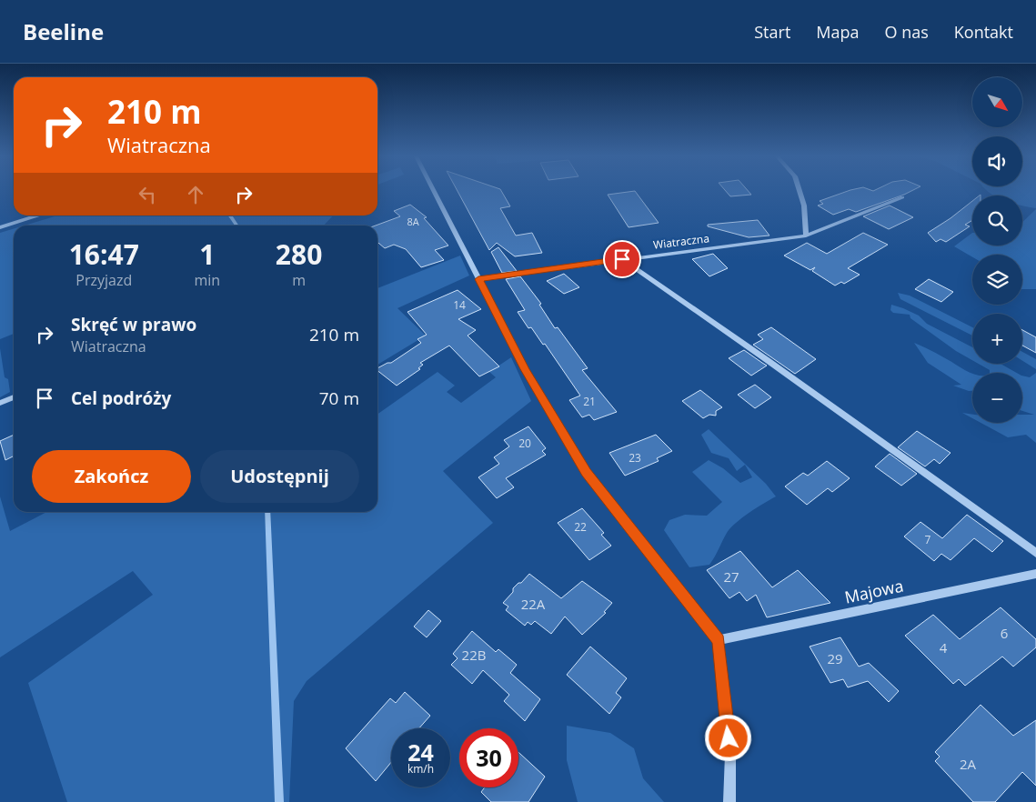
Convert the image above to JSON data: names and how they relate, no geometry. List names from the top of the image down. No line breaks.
{"streets":{"street":["Wiatraczna","Majowa"]},"house_numbers":["8A","14","21","20","23","22","7","27","22A","6","4","22B","29","2A"],"north":"bottom right","page":{"header":"Beeline","nav":["Start","Mapa","O nas","Kontakt"],"map_buttons":["+","−"],"turn":["210 m","Wiatraczna"],"eta":["16:47","Przyjazd","1","min","280","m"],"list":[{"name":"Skręć w prawo","note":"Wiatraczna","value":"210 m"},{"name":"Cel podróży","value":"70 m"}],"buttons":["Zakończ","Udostępnij"],"speed":"24 km/h","limit":"30"}}
